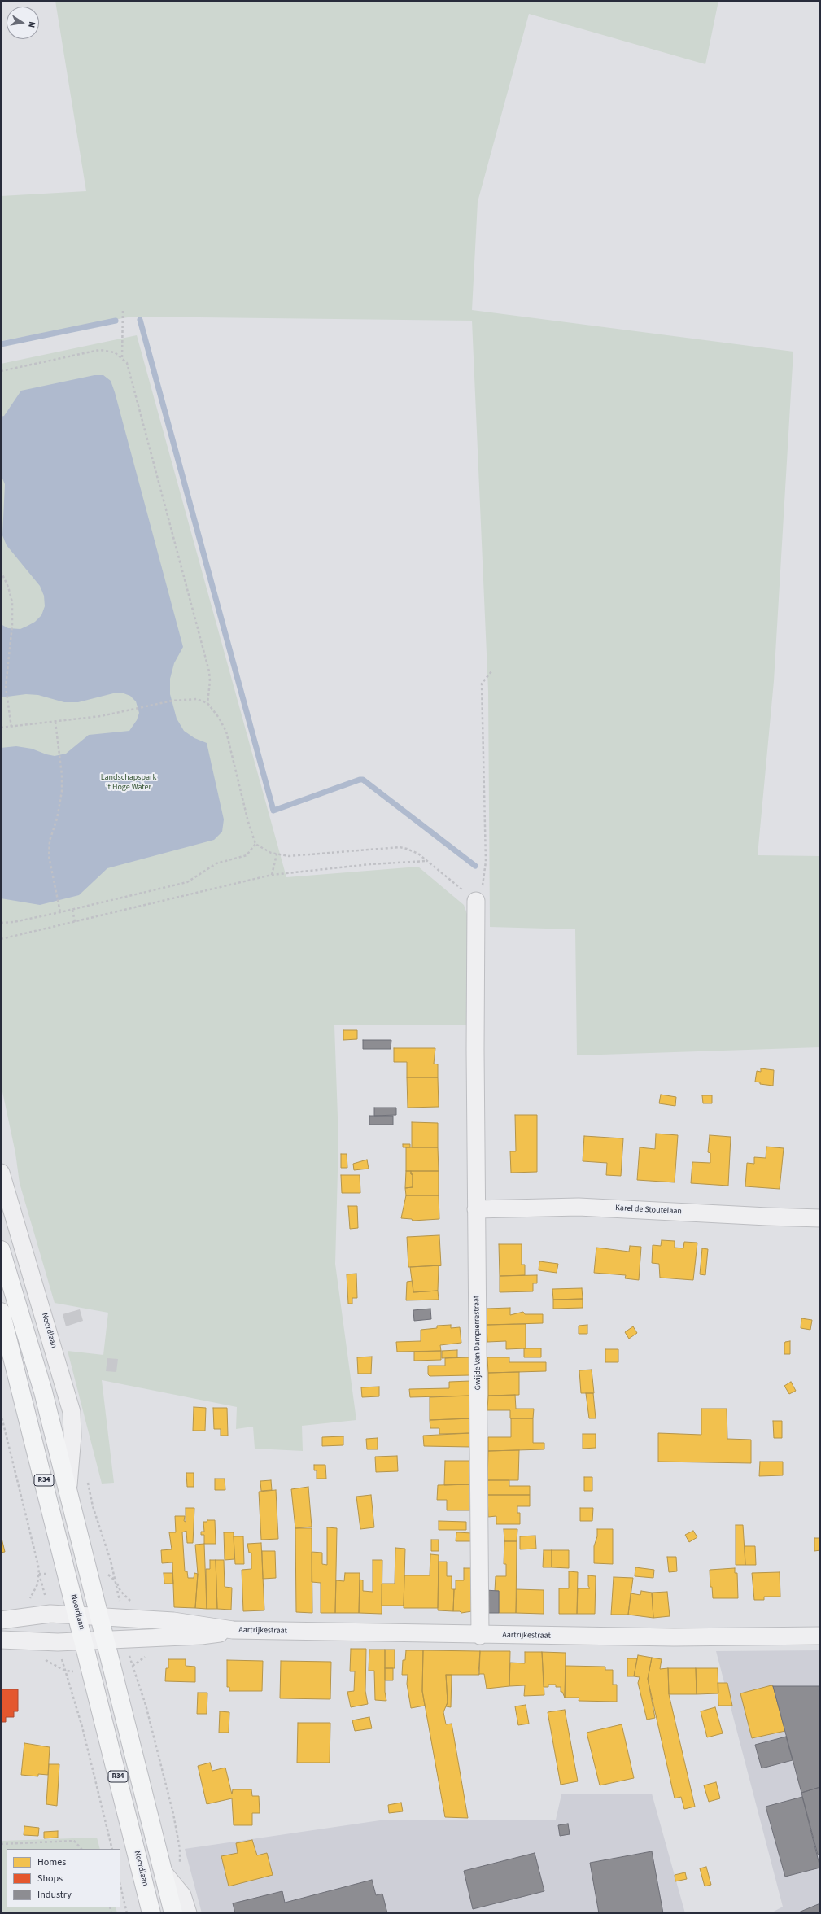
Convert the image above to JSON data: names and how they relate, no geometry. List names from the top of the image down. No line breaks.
{"streets":{"main road":["Noordlaan","R34"],"street":["Karel de Stoutelaan","Gwijde Van Dampierrestraat","Aartrijkestraat"]},"crossings":[["Karel de Stoutelaan","Gwijde Van Dampierrestraat"],["Noordlaan","Aartrijkestraat"],["Gwijde Van Dampierrestraat","Aartrijkestraat"]],"parks":["Landschapspark 't Hoge Water"],"legend":["Homes","Shops","Industry"],"north":"right"}
